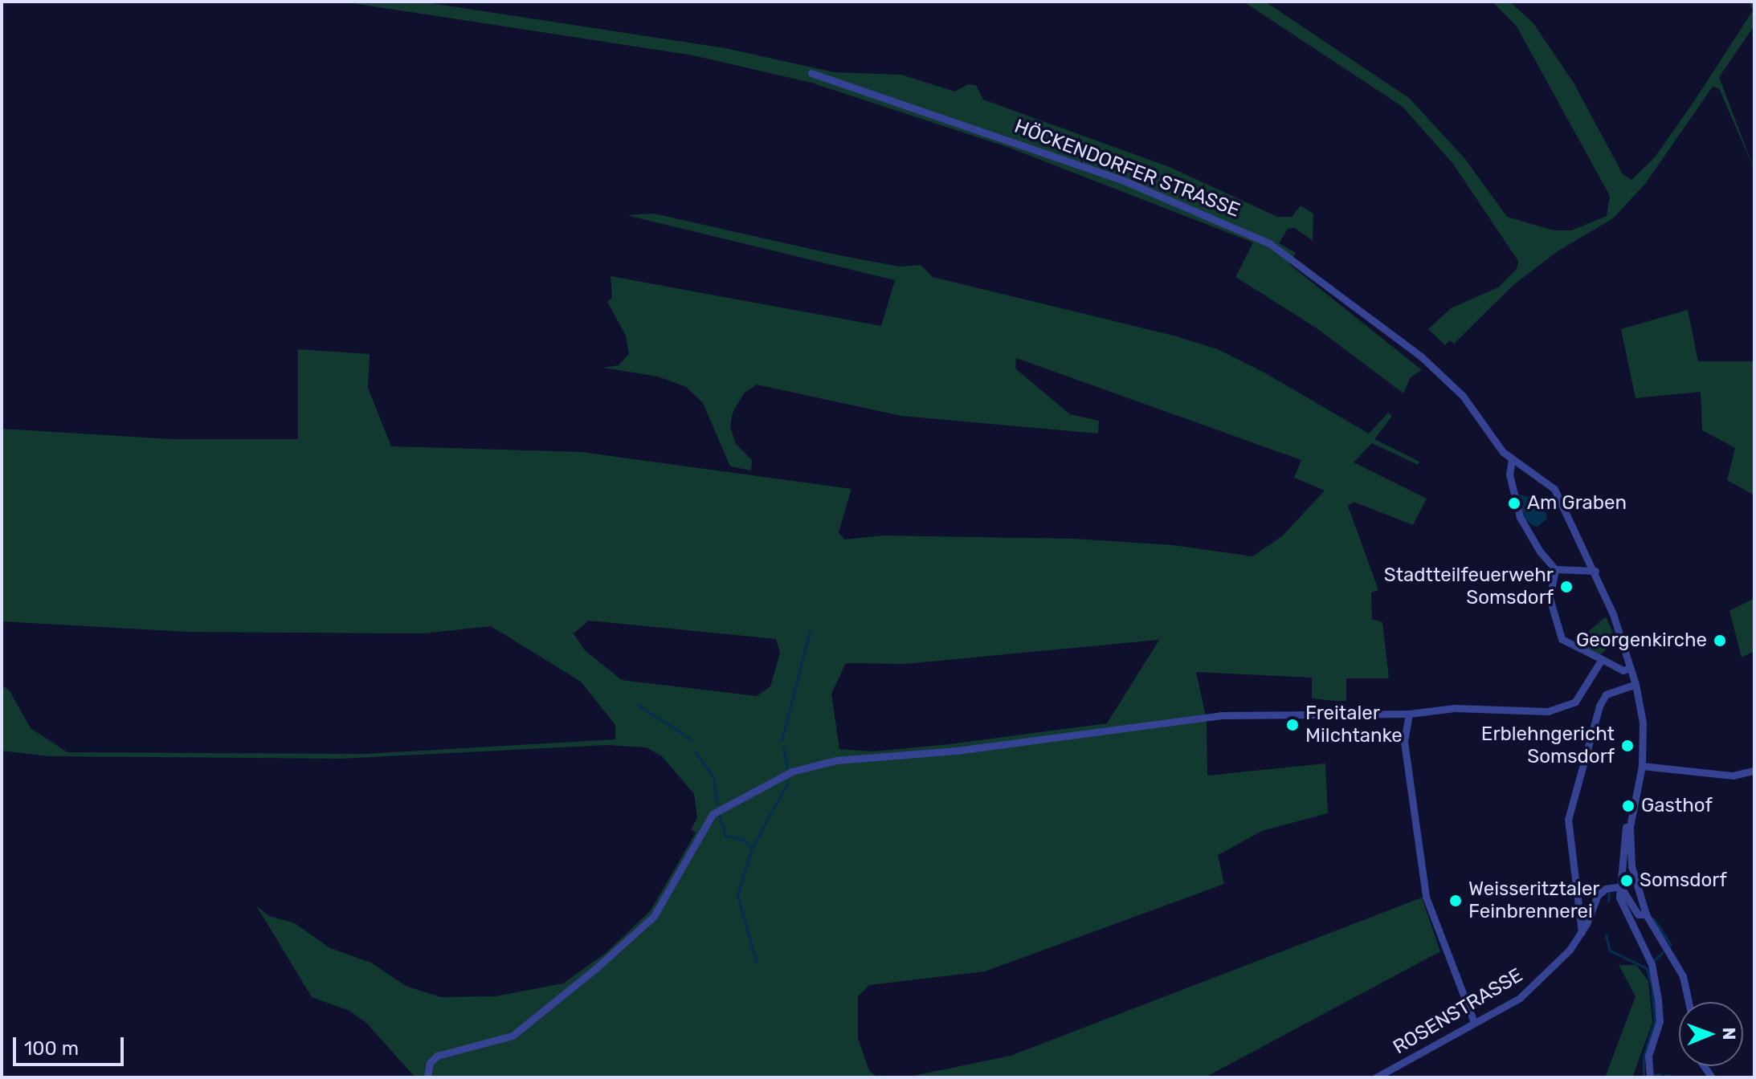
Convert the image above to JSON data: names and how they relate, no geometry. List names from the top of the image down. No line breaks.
{"streets":{"street":["HÖCKENDORFER STRASSE","ROSENSTRASSE"]},"places":["Am Graben","Stadtteilfeuerwehr Somsdorf","Georgenkirche","Freitaler Milchtanke","Erblehngericht Somsdorf","Gasthof","Somsdorf","Weisseritztaler Feinbrennerei"],"scale_bar":"100 m","north":"right"}
